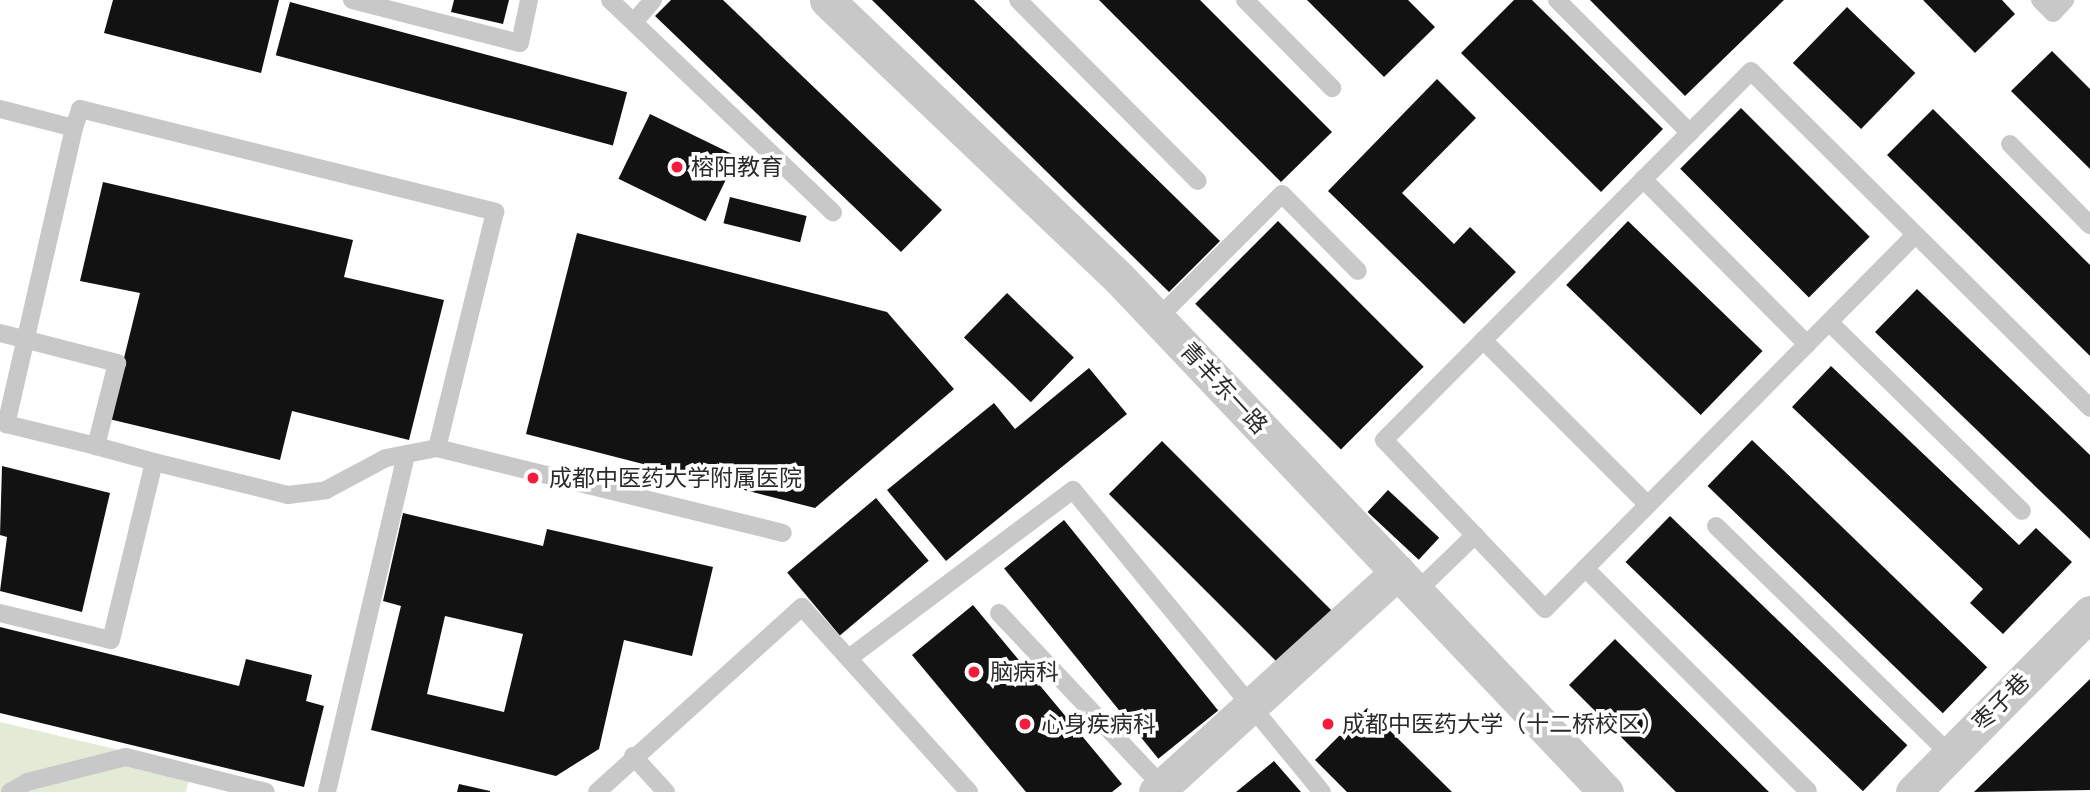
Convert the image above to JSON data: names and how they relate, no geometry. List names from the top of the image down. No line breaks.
{"streets":{"street":["青羊东一路","枣子巷"]},"places":["榕阳教育","成都中医药大学附属医院","脑病科","心身疾病科","成都中医药大学（十二桥校区）"]}
